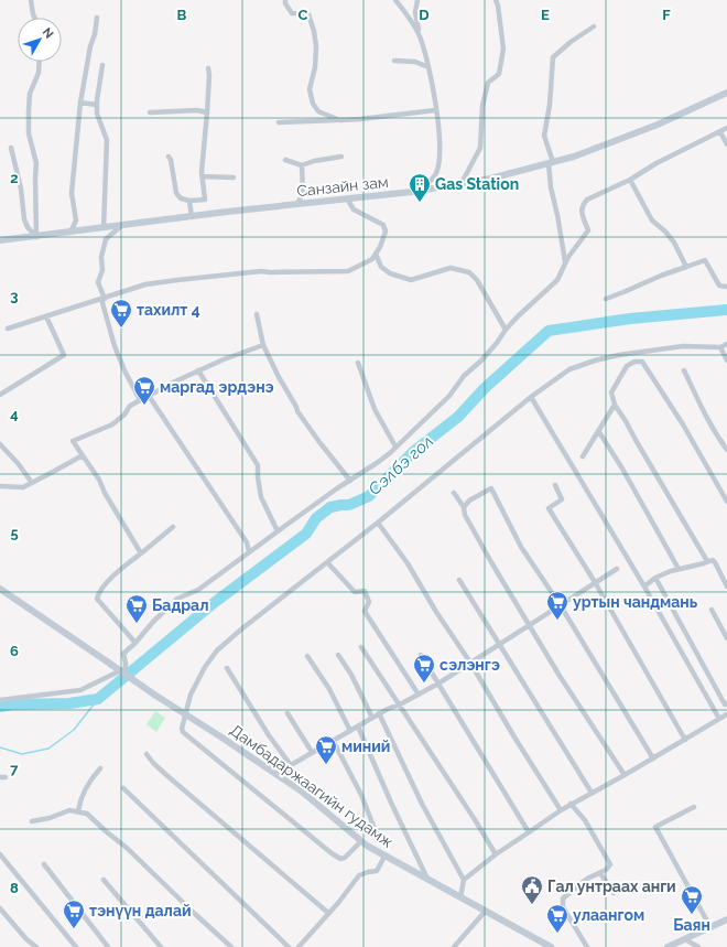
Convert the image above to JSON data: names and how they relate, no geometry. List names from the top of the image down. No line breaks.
{"streets":{"main road":["Санзайн зам","Дамбадаржаагийн гудамж"]},"water":["Сэлбэ гол"],"places":{"building":["Gas Station"],"supermarket":["тахилт 4","маргад эрдэнэ","уртын чандмань","Бадрал","сэлэнгэ","миний","Баян","тэнүүн далай","улаангом"],"public building":["Гал унтраах анги"]},"north":"top right","grid":{"columns":["B","C","D","E","F"],"rows":["2","3","4","5","6","7","8"]}}
